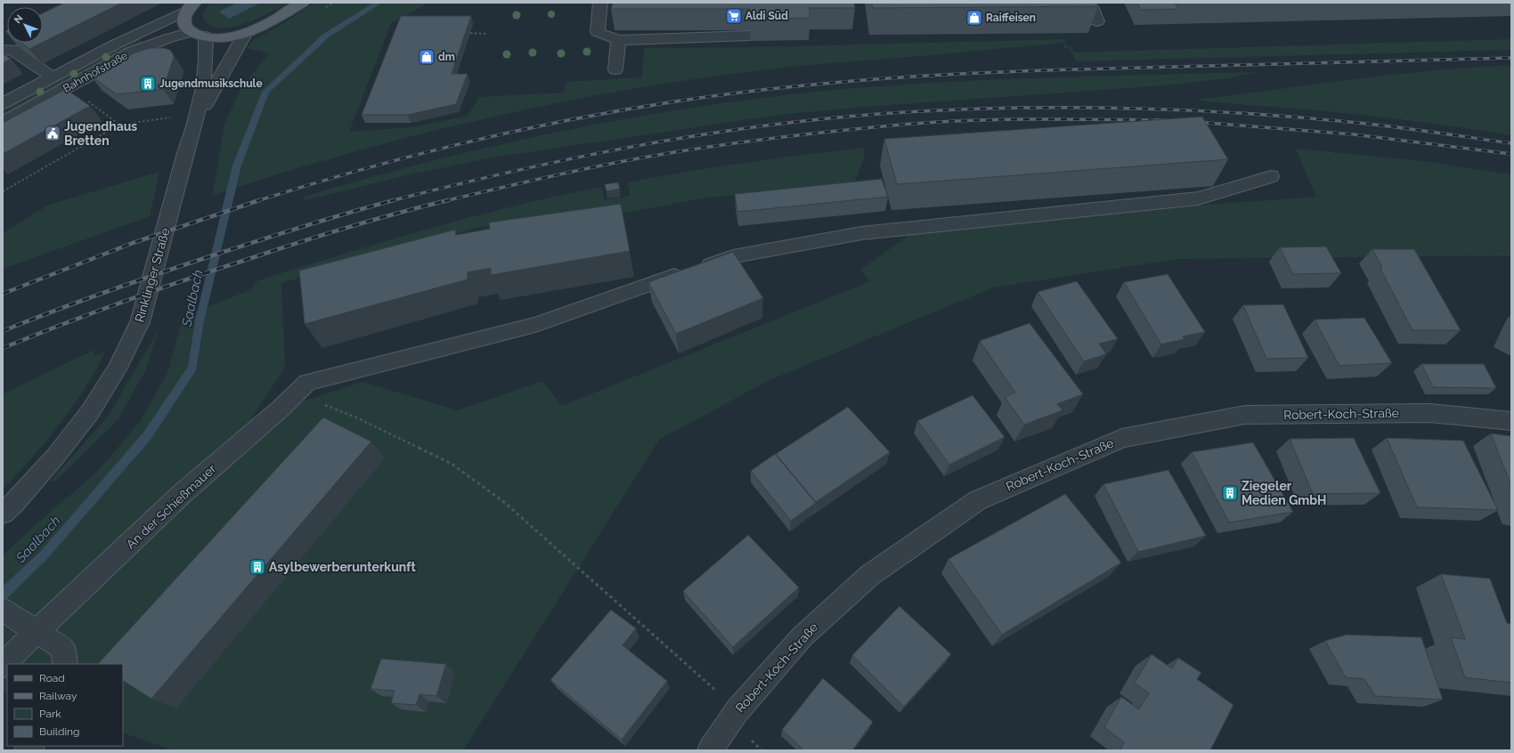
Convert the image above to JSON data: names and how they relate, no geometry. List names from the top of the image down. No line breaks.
{"streets":{"street":["Bahnhofstraße","Rinklinger Straße","Robert-Koch-Straße","An der Schießmauer"]},"water":["Saalbach"],"places":{"supermarket":["Aldi Süd"],"shop":["Raiffeisen","dm"],"building":["Jugendmusikschule","Ziegeler Medien GmbH","Asylbewerberunterkunft"],"public building":["Jugendhaus Bretten"]},"legend":["Road","Railway","Park","Building"],"north":"top left"}
